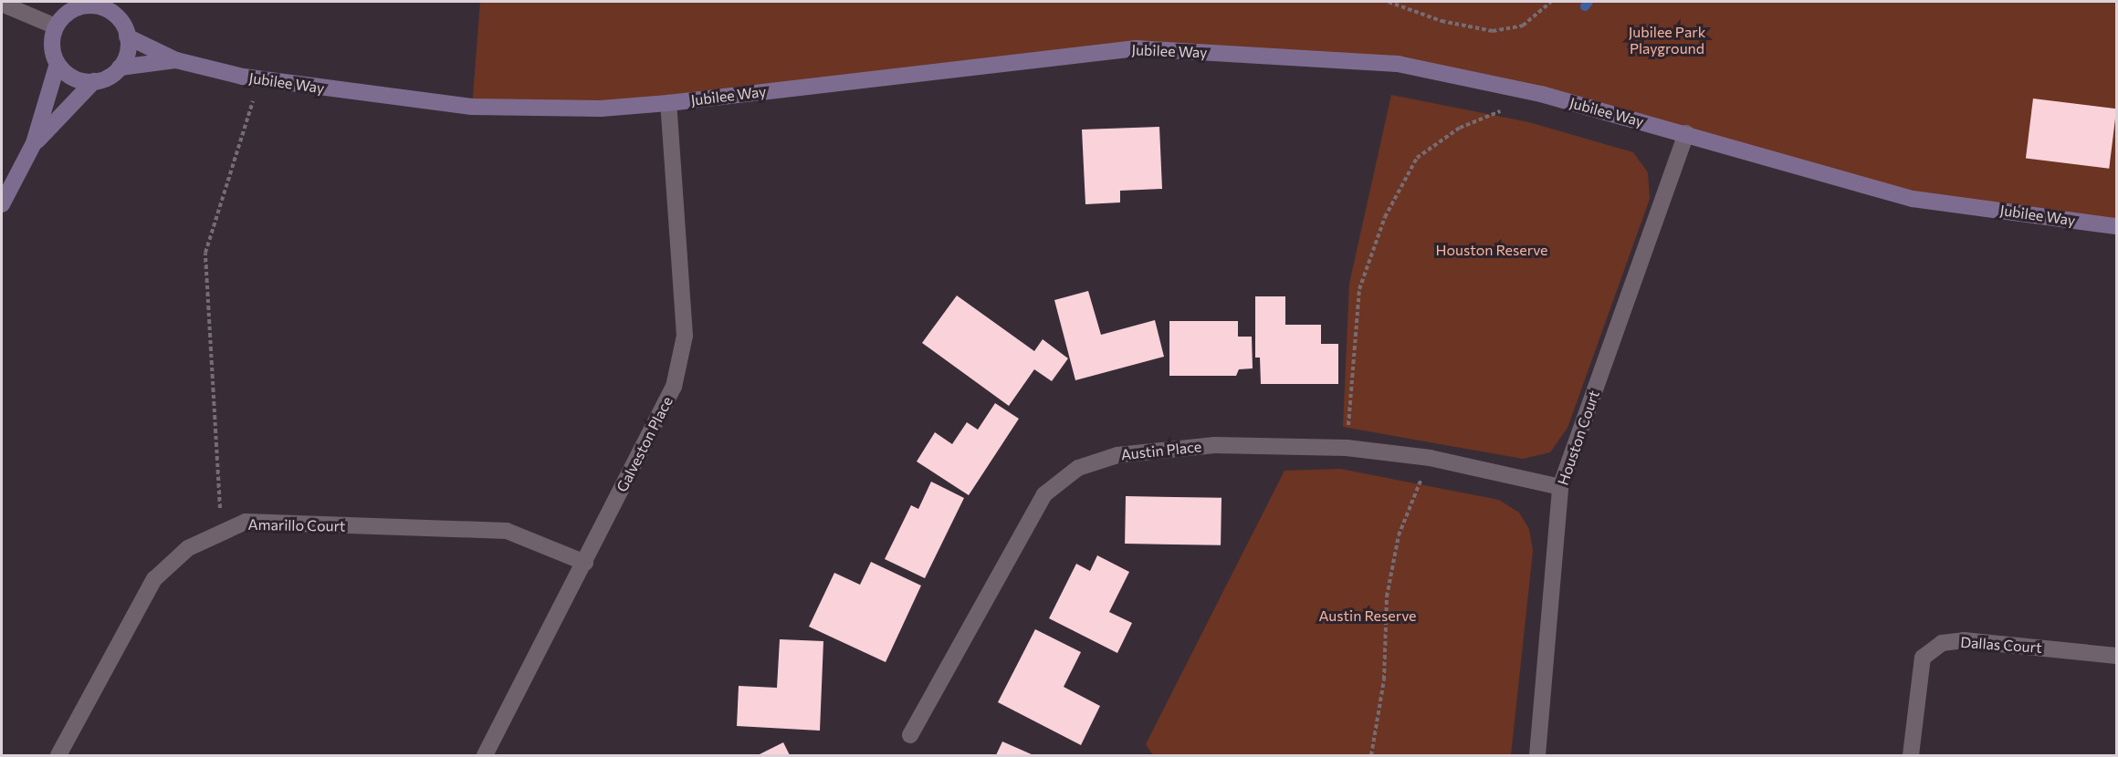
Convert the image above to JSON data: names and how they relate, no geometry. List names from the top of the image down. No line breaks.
{"streets":{"street":["Jubilee Way","Houston Court","Galveston Place","Austin Place","Amarillo Court","Dallas Court"]},"crossings":[["Jubilee Way","Houston Court"],["Jubilee Way","Galveston Place"],["Houston Court","Austin Place"],["Galveston Place","Amarillo Court"]],"parks":["Jubilee Park Playground","Houston Reserve","Austin Reserve"]}
